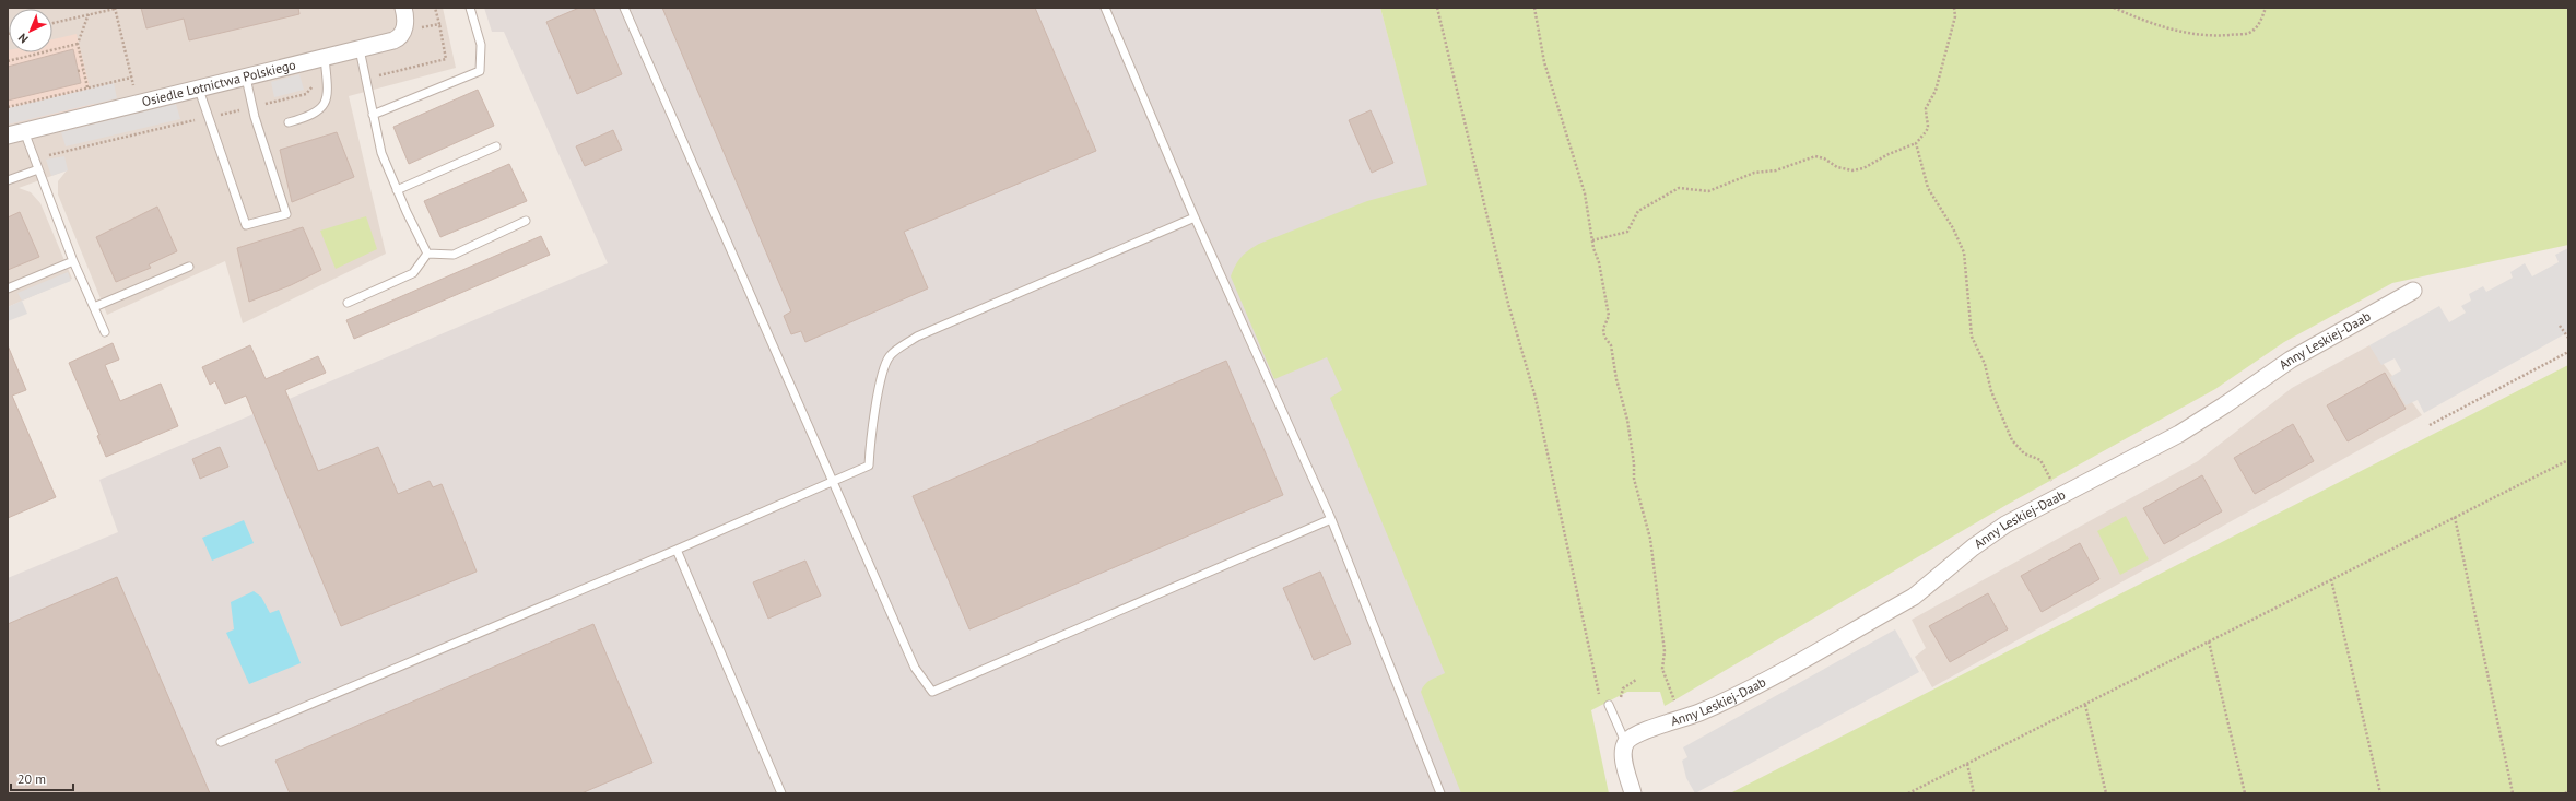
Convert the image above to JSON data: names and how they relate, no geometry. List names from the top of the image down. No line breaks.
{"streets":{"street":["Osiedle Lotnictwa Polskiego","Anny Leskiej-Daab"]},"scale_bar":"20 m","north":"bottom left"}
